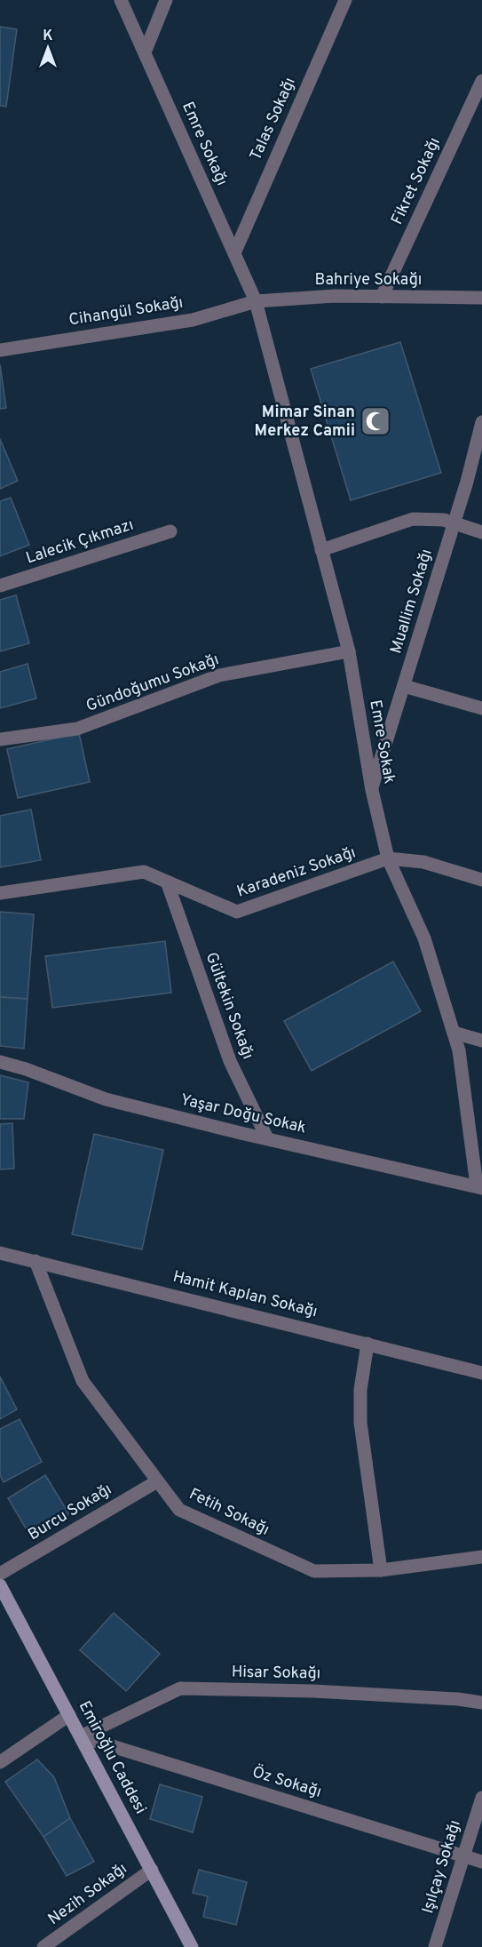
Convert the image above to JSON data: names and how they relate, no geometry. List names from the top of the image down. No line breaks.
{"streets":{"street":["Talas Sokağı","Emre Sokağı","Fikret Sokağı","Bahriye Sokağı","Cihangül Sokağı","Lalecik Çıkmazı","Muallim Sokağı","Gündoğumu Sokağı","Emre Sokak","Karadeniz Sokağı","Gültekin Sokağı","Yaşar Doğu Sokak","Hamit Kaplan Sokağı","Burcu Sokağı","Fetih Sokağı","Hisar Sokağı","Emiroğlu Caddesi","Öz Sokağı","Işılçay Sokağı","Nezih Sokağı"]},"crossings":[["Talas Sokağı","Emre Sokağı"],["Emre Sokağı","Bahriye Sokağı"],["Emre Sokağı","Cihangül Sokağı"],["Emre Sokağı","Emre Sokak"],["Fikret Sokağı","Bahriye Sokağı"],["Bahriye Sokağı","Cihangül Sokağı"],["Bahriye Sokağı","Emre Sokak"],["Cihangül Sokağı","Emre Sokak"],["Muallim Sokağı","Emre Sokak"],["Gündoğumu Sokağı","Emre Sokak"],["Emre Sokak","Karadeniz Sokağı"],["Emre Sokak","Yaşar Doğu Sokak"],["Karadeniz Sokağı","Gültekin Sokağı"],["Gültekin Sokağı","Yaşar Doğu Sokak"],["Hamit Kaplan Sokağı","Fetih Sokağı"],["Burcu Sokağı","Fetih Sokağı"],["Hisar Sokağı","Emiroğlu Caddesi"],["Hisar Sokağı","Öz Sokağı"],["Emiroğlu Caddesi","Öz Sokağı"],["Emiroğlu Caddesi","Nezih Sokağı"],["Öz Sokağı","Işılçay Sokağı"]],"places":{"mosque":["Mimar Sinan Merkez Camii"]},"north":"top"}
